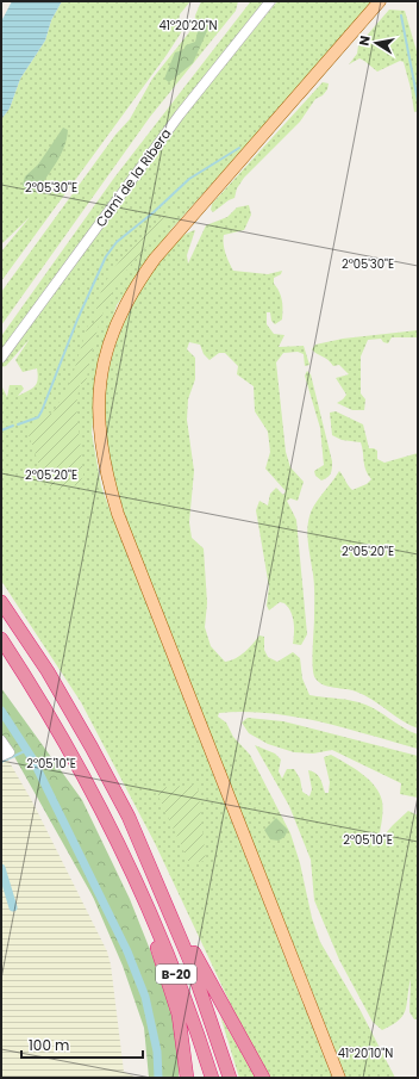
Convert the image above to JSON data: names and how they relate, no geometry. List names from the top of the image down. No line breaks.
{"streets":{"highway":["B-20"],"street":["Camí de la Ribera"]},"scale_bar":"100 m","north":"left","coordinates":["41°20'20\"N","2°05'30\"E","2°05'20\"E","2°05'10\"E","41°20'10\"N"]}
